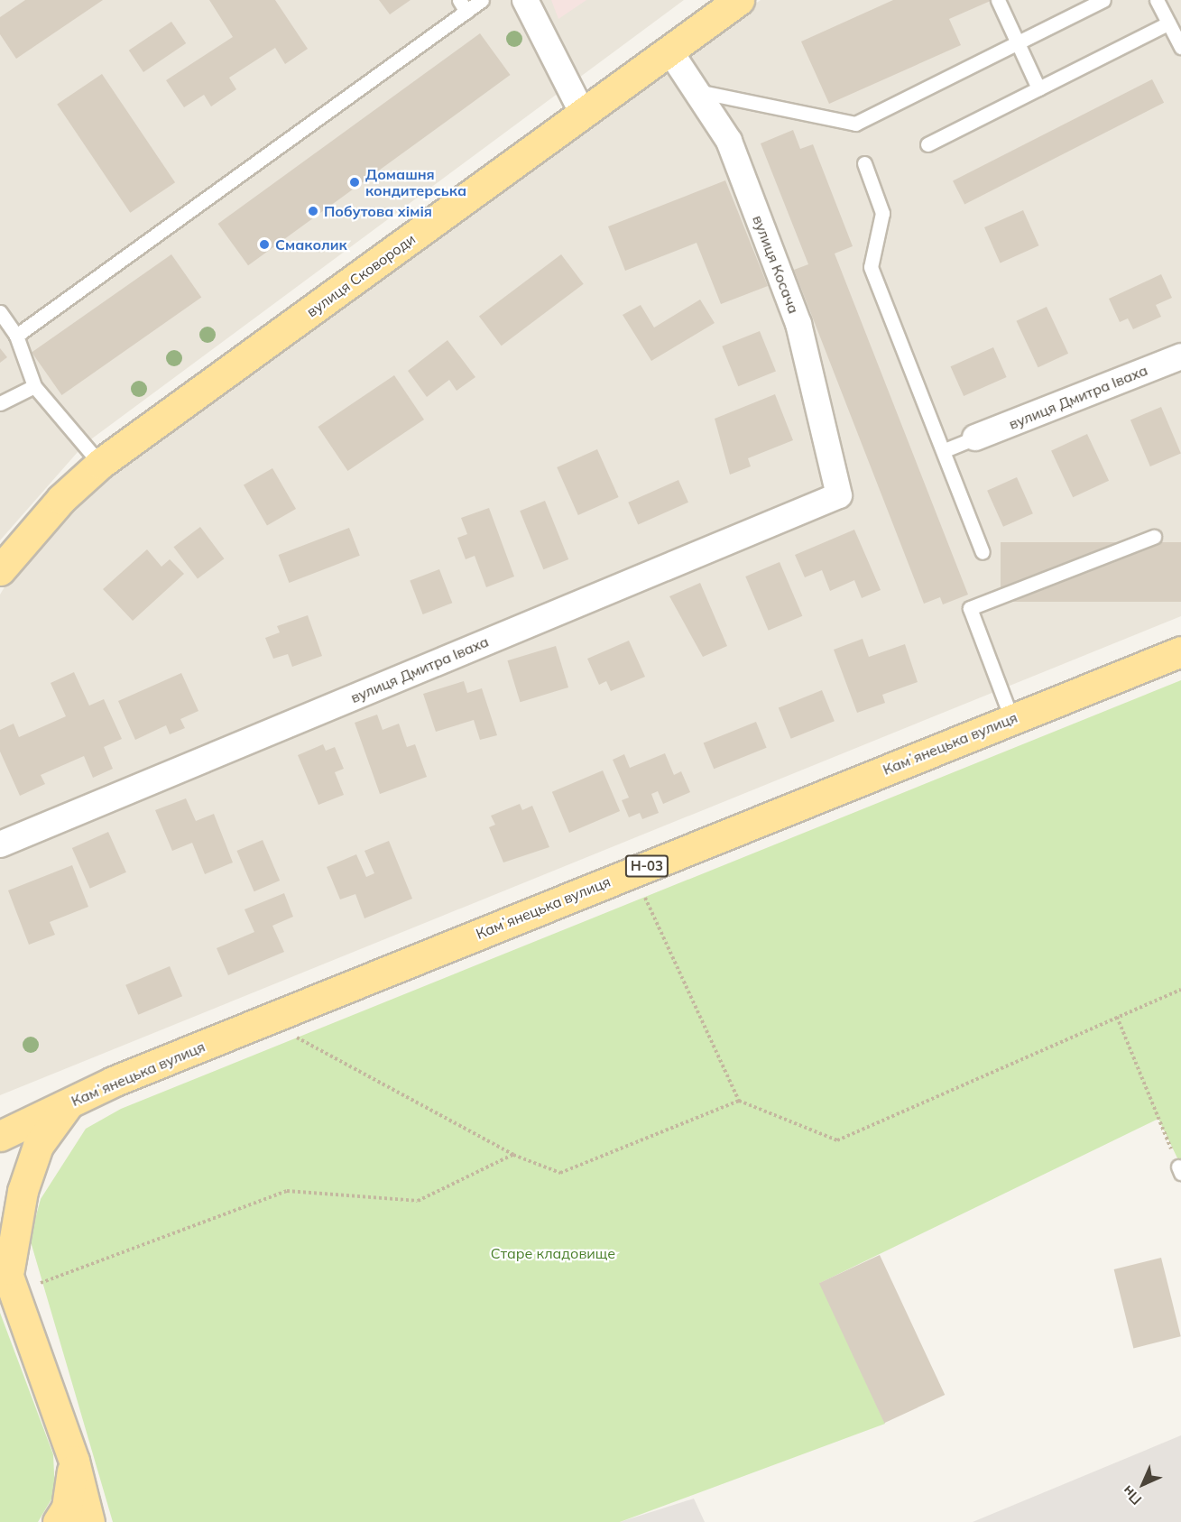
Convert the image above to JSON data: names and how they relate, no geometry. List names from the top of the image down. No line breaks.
{"streets":{"main road":["вулиця Сковороди","Камʼянецька вулиця","Н-03"],"street":["вулиця Косача","вулиця Дмитра Іваха"]},"crossings":[["вулиця Косача","вулиця Сковороди"],["вулиця Косача","вулиця Дмитра Іваха"]],"parks":["Старе кладовище"],"places":["Домашня кондитерська","Побутова хімія","Смаколик"],"north":"bottom left"}
